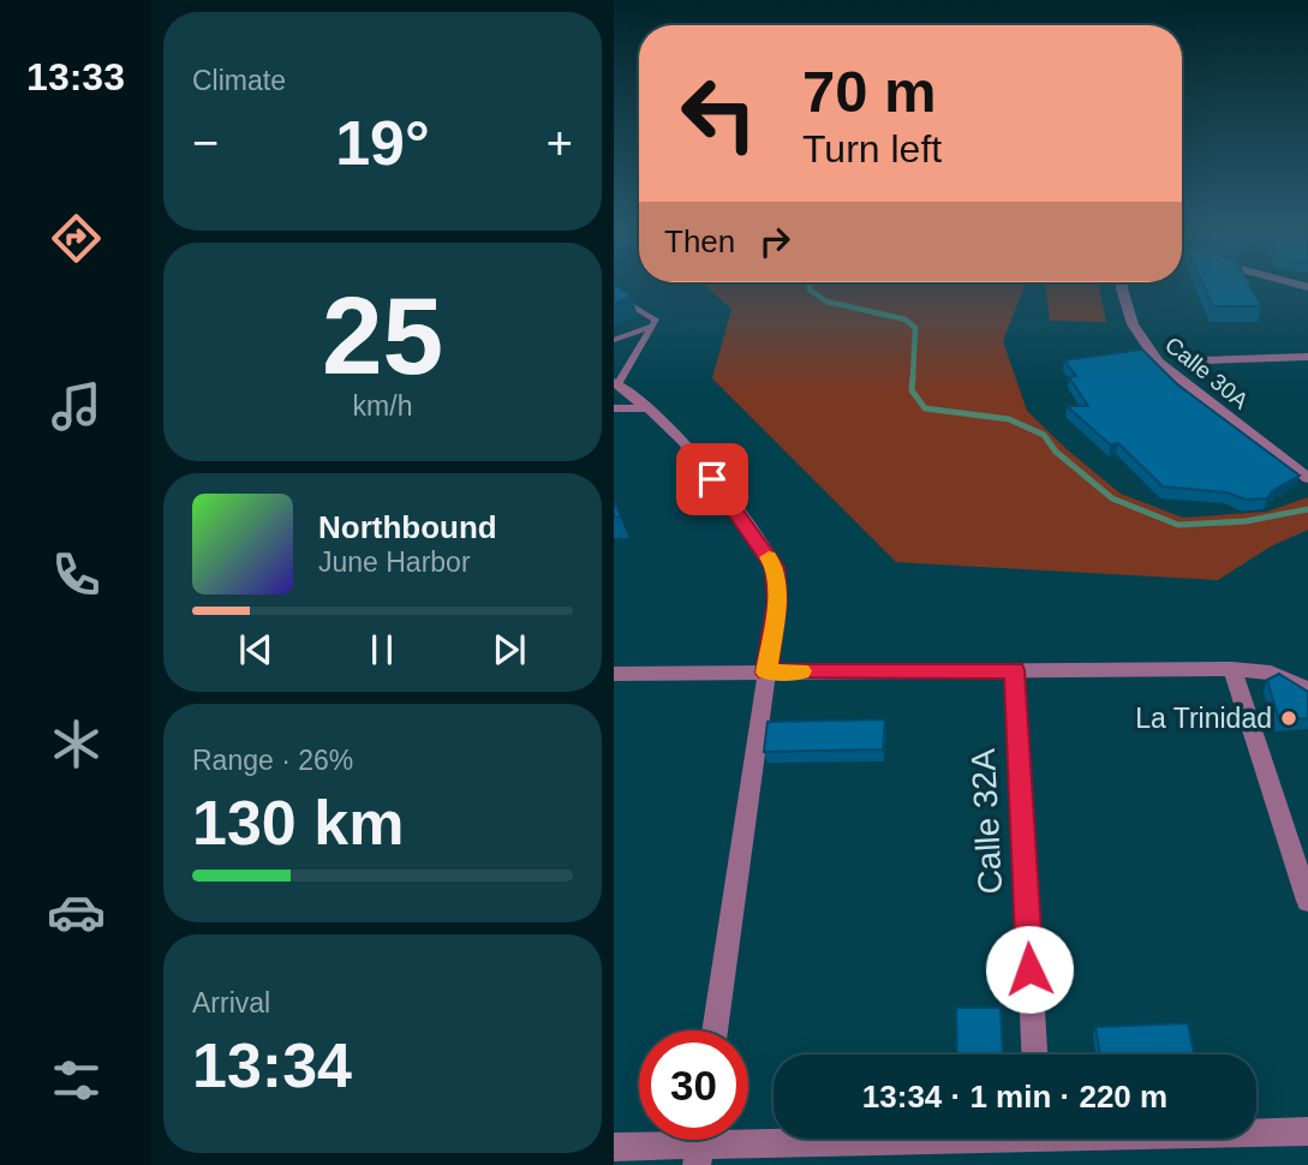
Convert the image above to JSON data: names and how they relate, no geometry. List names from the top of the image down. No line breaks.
{"streets":{"street":["Calle 30A","Calle 32A"]},"places":["La Trinidad"],"page":{"tabs":"13:33","tile":["Climate",["25","km/h"],["Range · 26%","130 km"],["Arrival","13:34"]],"turn":["70 m","Turn left"],"heat":["−","19°","+"],"then":"Then","song":["Northbound","June Harbor"],"limit":"30","trip":"13:34 · 1 min · 220 m"}}
